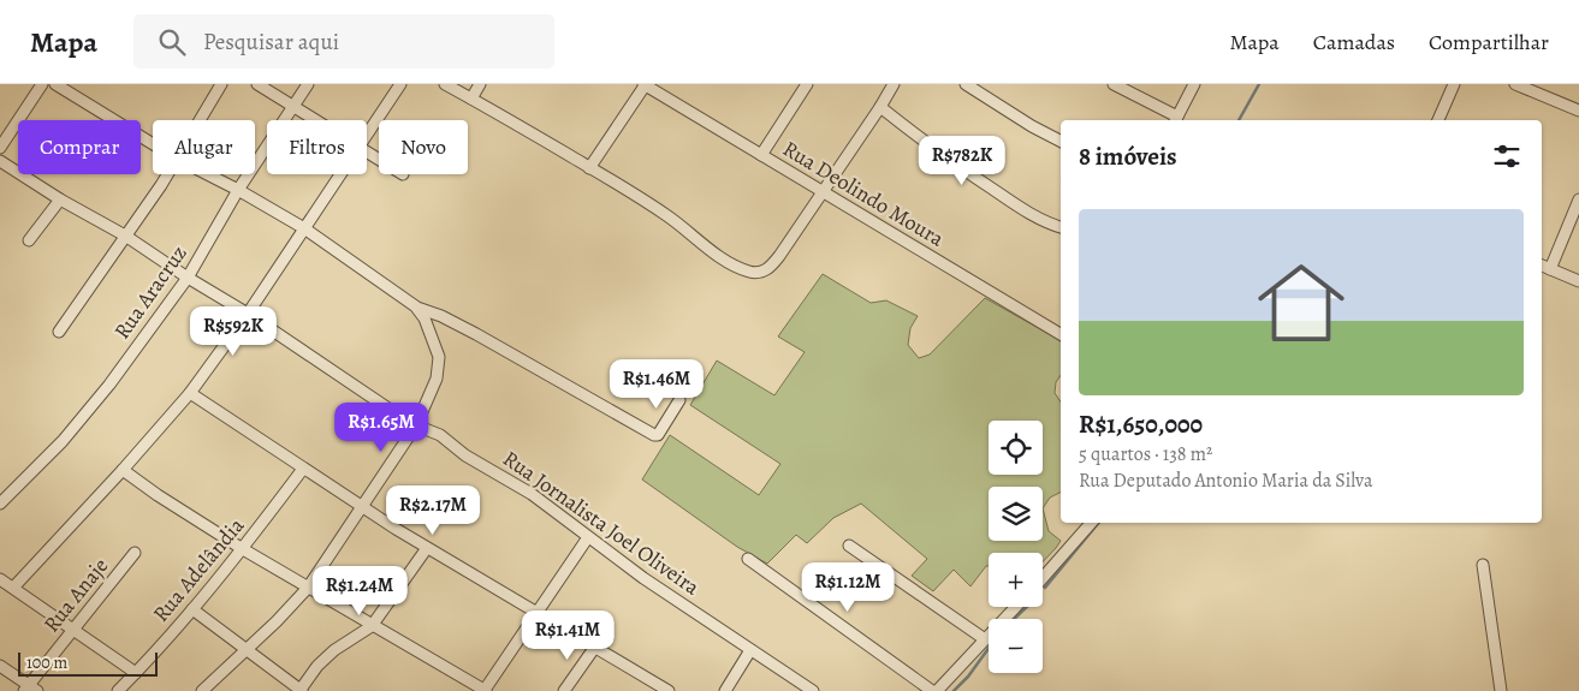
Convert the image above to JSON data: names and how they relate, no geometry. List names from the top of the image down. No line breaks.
{"streets":{"street":["Rua Deolindo Moura","Rua Aracruz","Rua Jornalista Joel Oliveira","Rua Adelândia","Rua Anaje"]},"crossings":[["Rua Aracruz","Rua Jornalista Joel Oliveira"]],"scale_bar":"100 m","page":{"header":"Mapa","search":"Pesquisar aqui","nav":["Mapa","Camadas","Compartilhar"],"chip":["Comprar","Alugar","Filtros","Novo"],"heading":"8 imóveis","price":["R$782K","R$592K","R$1.46M","R$1.65M","R$2.17M","R$1.12M","R$1.24M","R$1.41M"],"list":[{"name":"R$1,650,000","note":"5 quartos · 138 m² · Rua Deputado Antonio Maria da Silva"}],"map_buttons":["+","−"],"scale":"100 m"}}
